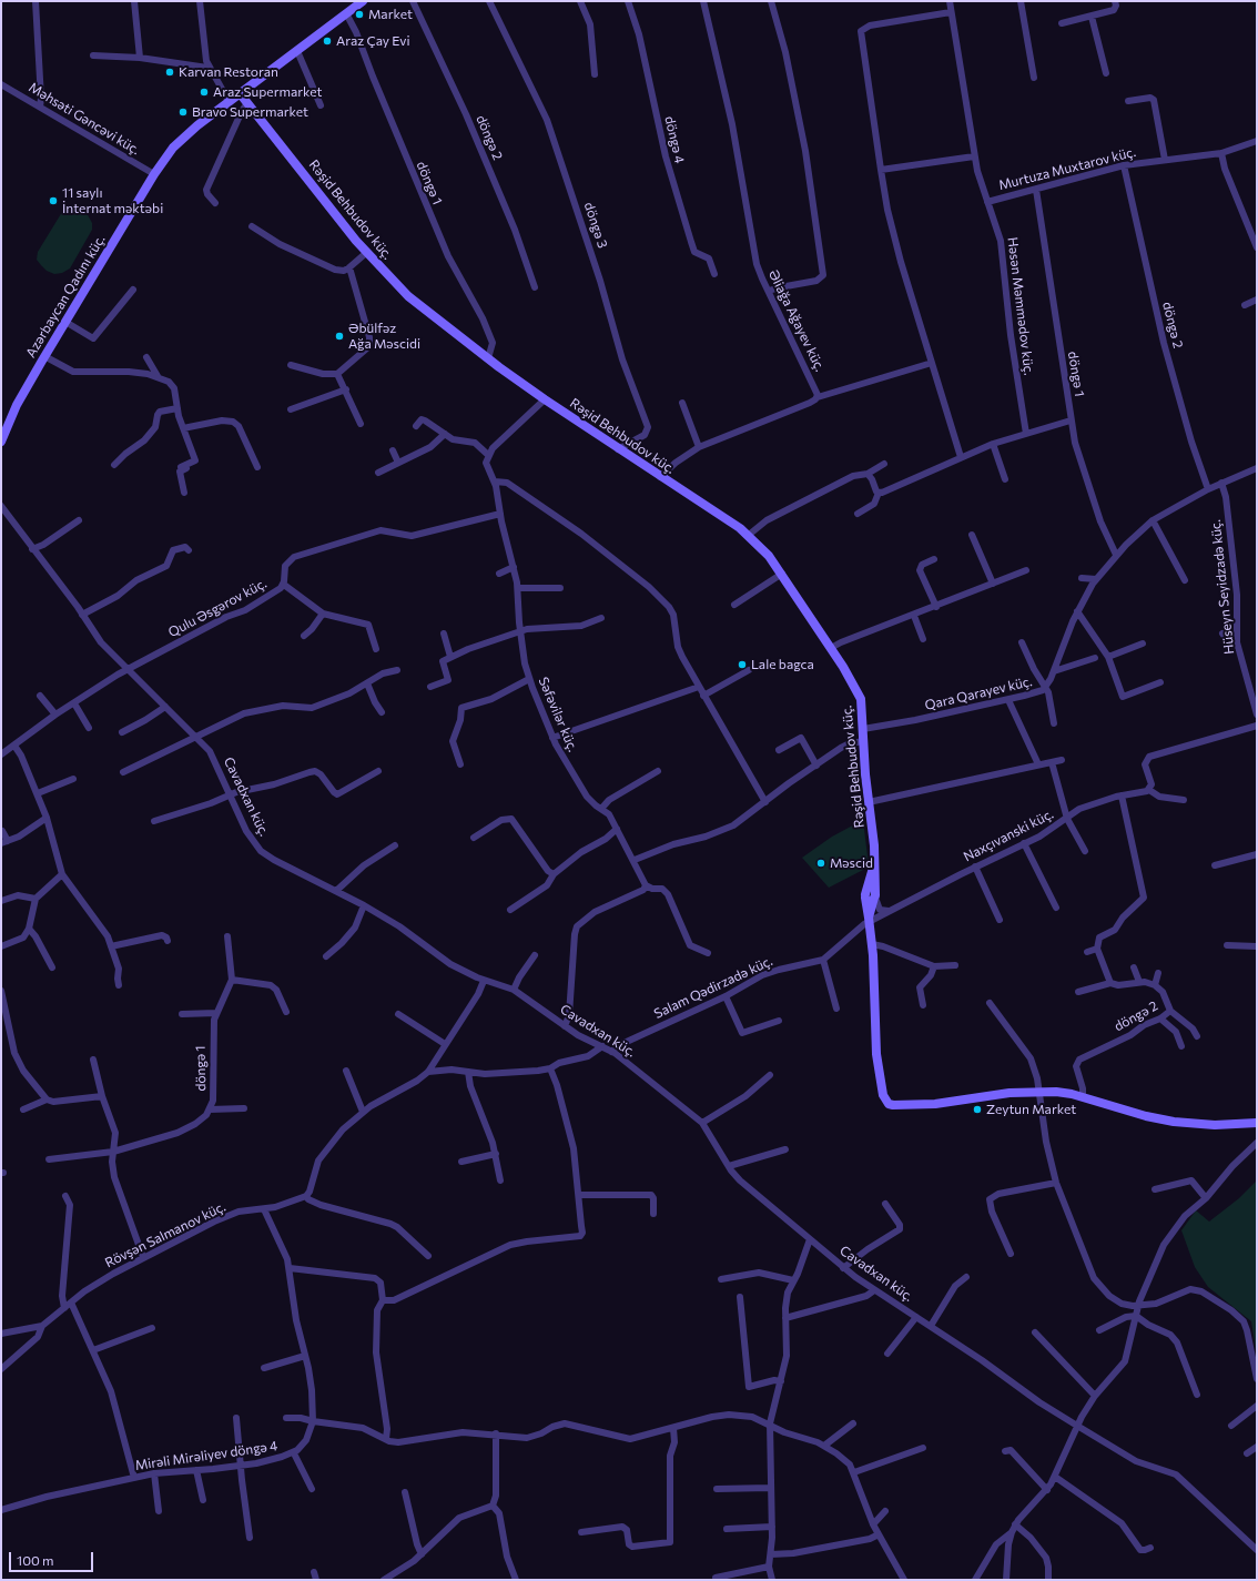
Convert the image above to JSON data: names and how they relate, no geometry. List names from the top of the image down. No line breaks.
{"streets":{"street":["Məhsəti Gəncəvi küç.","döngə 2","döngə 4","Murtuza Muxtarov küç.","döngə 1","Rəşid Behbudov küç.","döngə 3","Azərbaycan Qadını küç.","Həsən Məmmədov küç.","Əliağa Ağayev küç.","Hüseyn Seyidzadə küç.","Qulu Əsgərov küç.","Qara Qarayev küç.","Səfəvilər küç.","Cavadxan küç.","Naxçıvanski küç.","Salam Qədirzadə küç.","Rövşən Salmanov küç.","Mirəli Mirəliyev döngə 4"]},"crossings":[["Məhsəti Gəncəvi küç.","Azərbaycan Qadını küç."],["döngə 2","Murtuza Muxtarov küç."],["döngə 2","Qara Qarayev küç."],["Murtuza Muxtarov küç.","döngə 1"],["Murtuza Muxtarov küç.","Həsən Məmmədov küç."],["döngə 1","Rəşid Behbudov küç."],["döngə 1","Azərbaycan Qadını küç."],["döngə 1","Qara Qarayev küç."],["Rəşid Behbudov küç.","döngə 3"],["Rəşid Behbudov küç.","Azərbaycan Qadını küç."],["Rəşid Behbudov küç.","Qara Qarayev küç."],["Rəşid Behbudov küç.","Naxçıvanski küç."],["Rəşid Behbudov küç.","Salam Qədirzadə küç."],["Hüseyn Seyidzadə küç.","Qara Qarayev küç."],["Qulu Əsgərov küç.","Səfəvilər küç."],["Qulu Əsgərov küç.","Cavadxan küç."],["Cavadxan küç.","Salam Qədirzadə küç."],["Naxçıvanski küç.","Salam Qədirzadə küç."],["Rövşən Salmanov küç.","Mirəli Mirəliyev döngə 4"]],"places":["Market","Araz Çay Evi","Karvan Restoran","Araz Supermarket","Bravo Supermarket","11 saylı İnternat məktəbi","Əbülfəz Ağa Məscidi","Lale bagca","Məscid","Zeytun Market"],"scale_bar":"100 m"}
